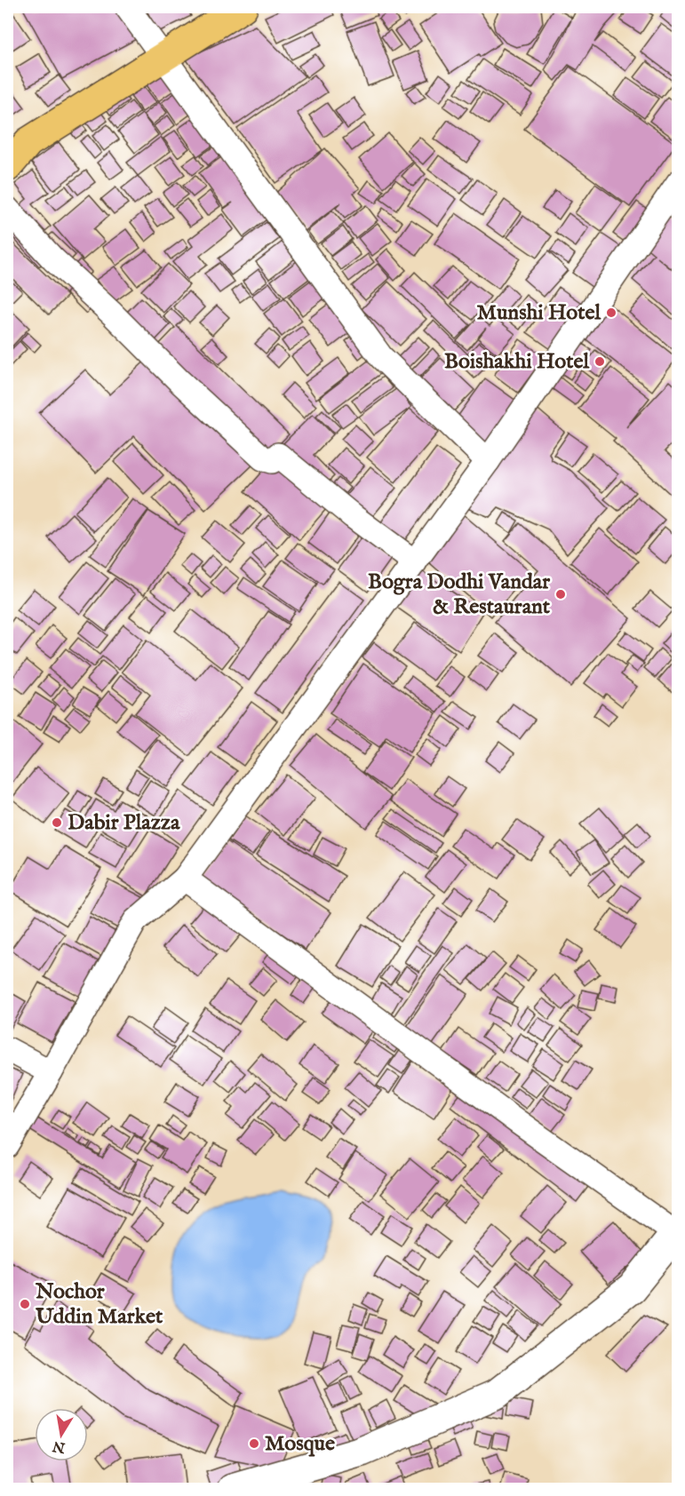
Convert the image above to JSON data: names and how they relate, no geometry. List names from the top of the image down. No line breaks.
{"places":["Munshi Hotel","Boishakhi Hotel","Bogra Dodhi Vandar & Restaurant","Dabir Plazza","Nochor Uddin Market","Mosque"],"north":"bottom"}
